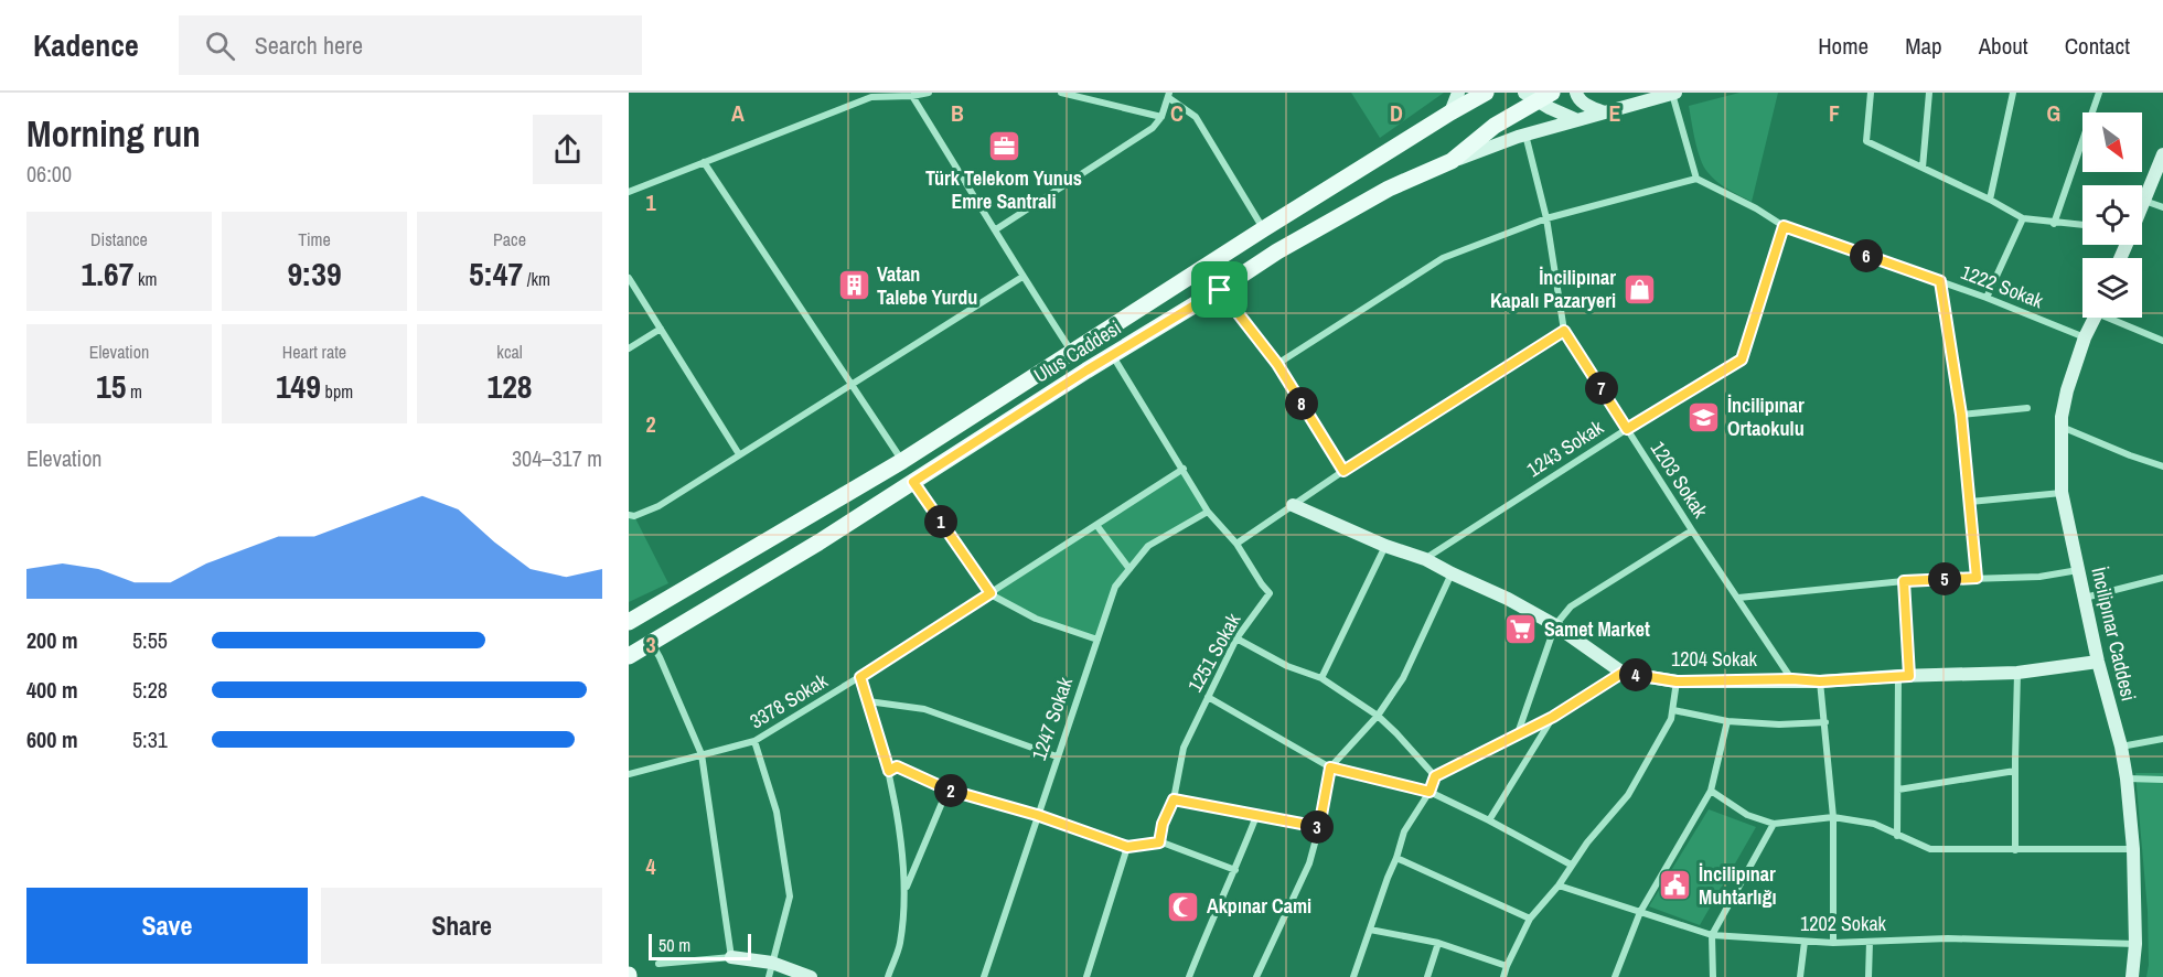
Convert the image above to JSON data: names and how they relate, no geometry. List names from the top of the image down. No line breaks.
{"streets":{"main road":["Ulus Caddesi","İncilipınar Caddesi","1204 Sokak"],"street":["1222 Sokak","1243 Sokak","1203 Sokak","1251 Sokak","3378 Sokak","1247 Sokak","1202 Sokak"]},"crossings":[["1222 Sokak","1243 Sokak"],["1222 Sokak","İncilipınar Caddesi"],["Ulus Caddesi","1251 Sokak"],["1243 Sokak","1203 Sokak"],["1243 Sokak","1204 Sokak"],["1203 Sokak","1204 Sokak"],["İncilipınar Caddesi","1204 Sokak"],["İncilipınar Caddesi","1202 Sokak"],["1251 Sokak","3378 Sokak"],["1251 Sokak","1247 Sokak"]],"places":{"office":["Türk Telekom Yunus Emre Santrali"],"building":["Vatan Talebe Yurdu"],"shop":["İncilipınar Kapalı Pazaryeri"],"school or university":["İncilipınar Ortaokulu"],"supermarket":["Samet Market"],"public building":["İncilipınar Muhtarlığı"],"mosque":["Akpınar Cami"]},"scale_bar":"50 m","north":"bottom right","page":{"header":"Kadence","search":"Search here","nav":["Home","Map","About","Contact"],"heading":["Morning run","06:00"],"stats":[["Distance","1.67 km"],["Time","9:39"],["Pace","5:47 /km"],["Elevation","15 m"],["Heart rate","149 bpm"],["kcal","128"]],"pins":["6","7","8","1","5","4","2","3"],"chart":["Elevation","304–317 m"],"list":[{"name":"200 m","note":"5:55"},{"name":"400 m","note":"5:28"},{"name":"600 m","note":"5:31"}],"buttons":["Save","Share"],"scale":"50 m"},"grid":{"columns":["A","B","C","D","E","F","G"],"rows":["1","2","3","4"]}}
